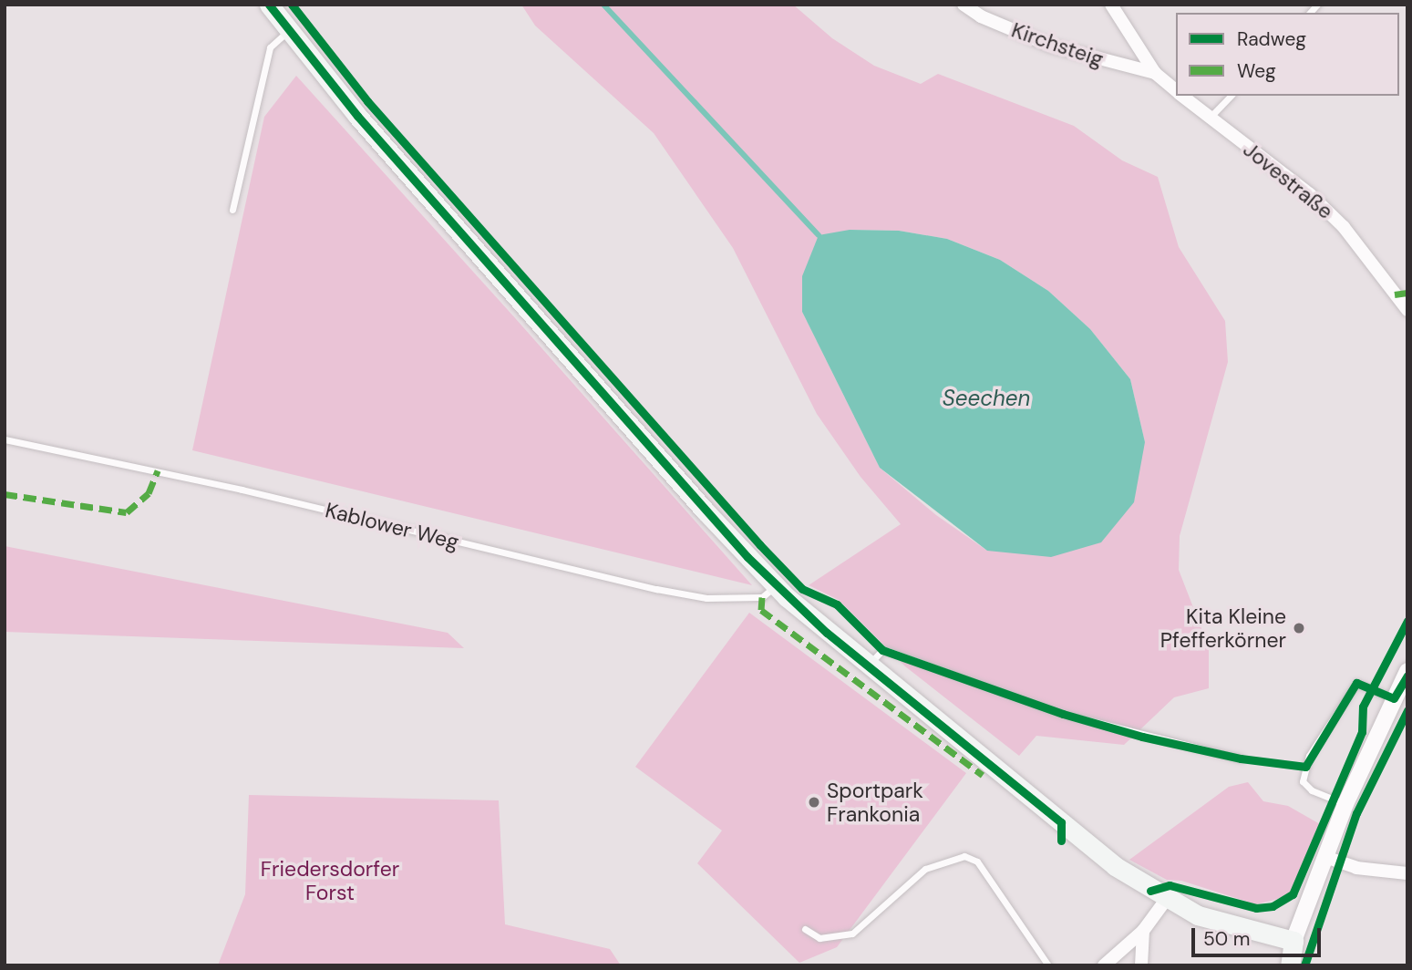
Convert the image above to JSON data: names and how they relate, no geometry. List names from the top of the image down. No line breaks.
{"streets":{"street":["Kirchsteig","Jovestraße"],"lane":["Kablower Weg"]},"crossings":[["Kirchsteig","Jovestraße"]],"water":["Seechen"],"parks":["Friedersdorfer Forst"],"places":["Kita Kleine Pfefferkörner","Sportpark Frankonia"],"legend":["Radweg","Weg"],"scale_bar":"50 m"}
